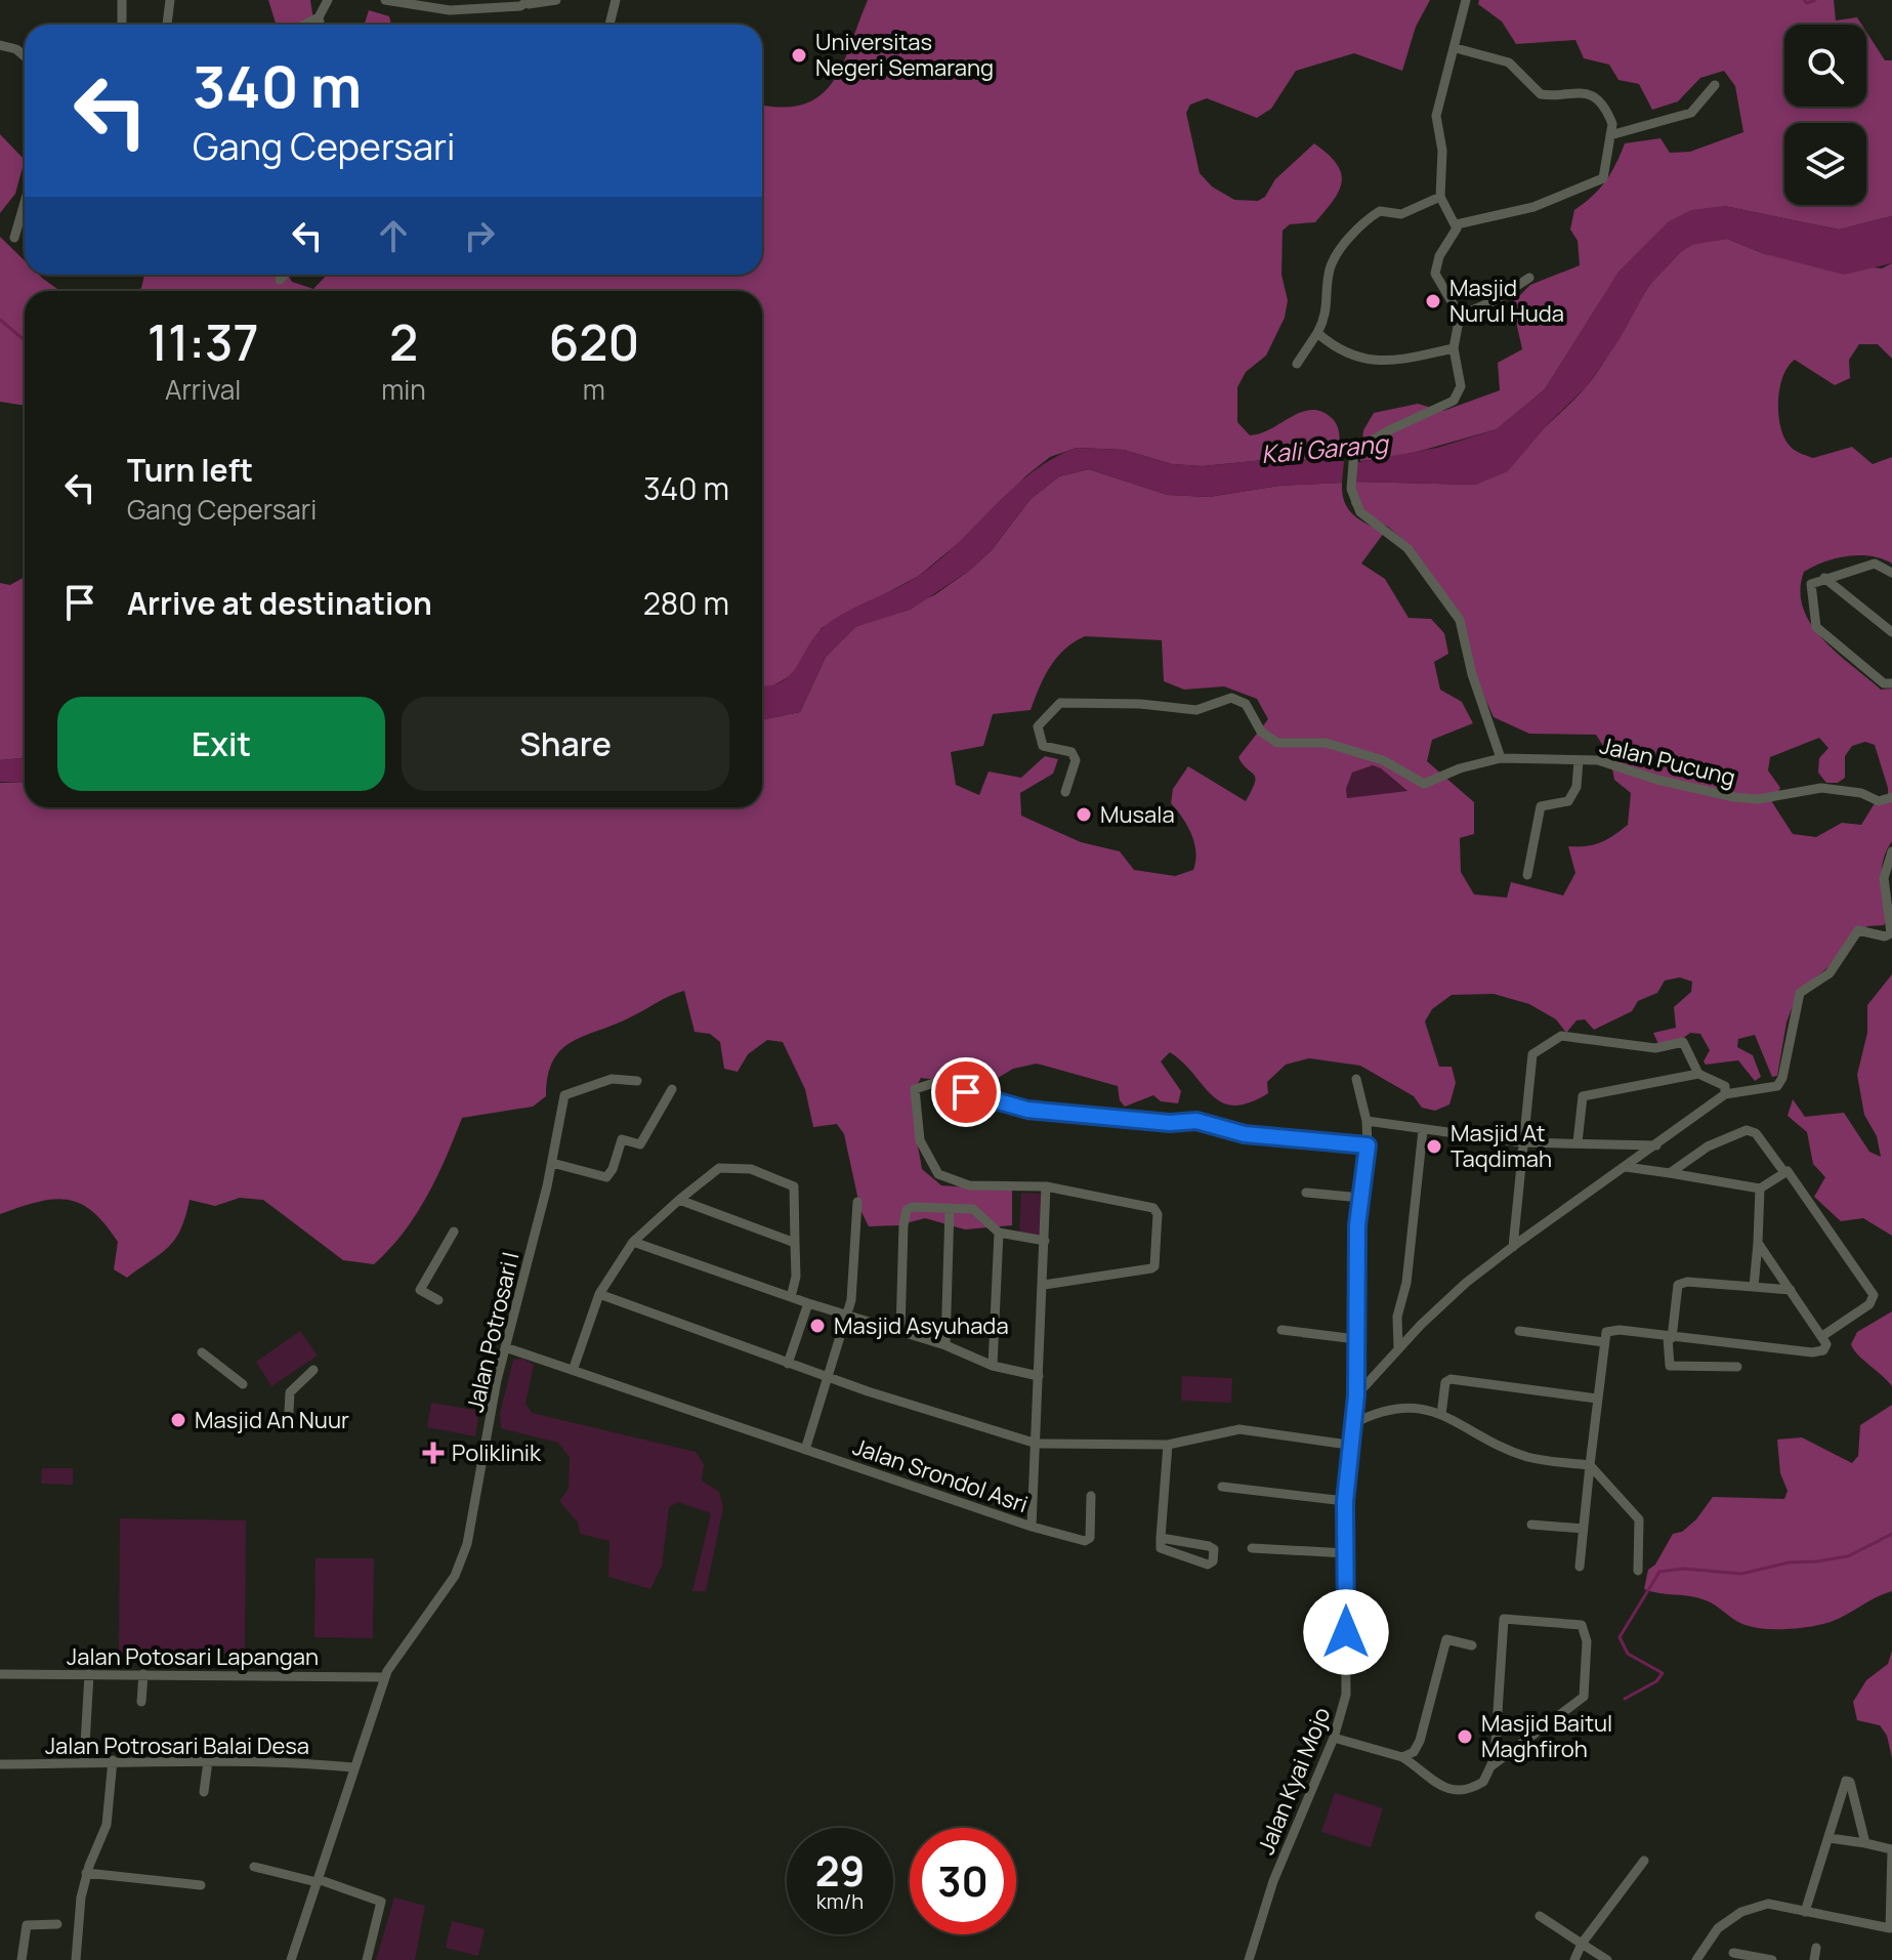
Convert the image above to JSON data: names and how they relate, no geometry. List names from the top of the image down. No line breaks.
{"streets":{"street":["Jalan Pucung","Jalan Potrosari I","Jalan Srondol Asri","Jalan Potosari Lapangan","Jalan Potrosari Balai Desa","Jalan Kyai Mojo"]},"crossings":[["Jalan Potrosari I","Jalan Srondol Asri"],["Jalan Potrosari I","Jalan Potosari Lapangan"],["Jalan Potrosari I","Jalan Potrosari Balai Desa"]],"water":["Kali Garang"],"places":{"other":["Universitas Negeri Semarang","Masjid Nurul Huda","Musala","Masjid At Taqdimah","Masjid Asyuhada","Masjid An Nuur","Masjid Baitul Maghfiroh"],"health":["Poliklinik"]},"page":{"turn":["340 m","Gang Cepersari"],"eta":["11:37","Arrival","2","min","620","m"],"list":[{"name":"Turn left","note":"Gang Cepersari","value":"340 m"},{"name":"Arrive at destination","value":"280 m"}],"buttons":["Exit","Share"],"speed":"29 km/h","limit":"30"}}
